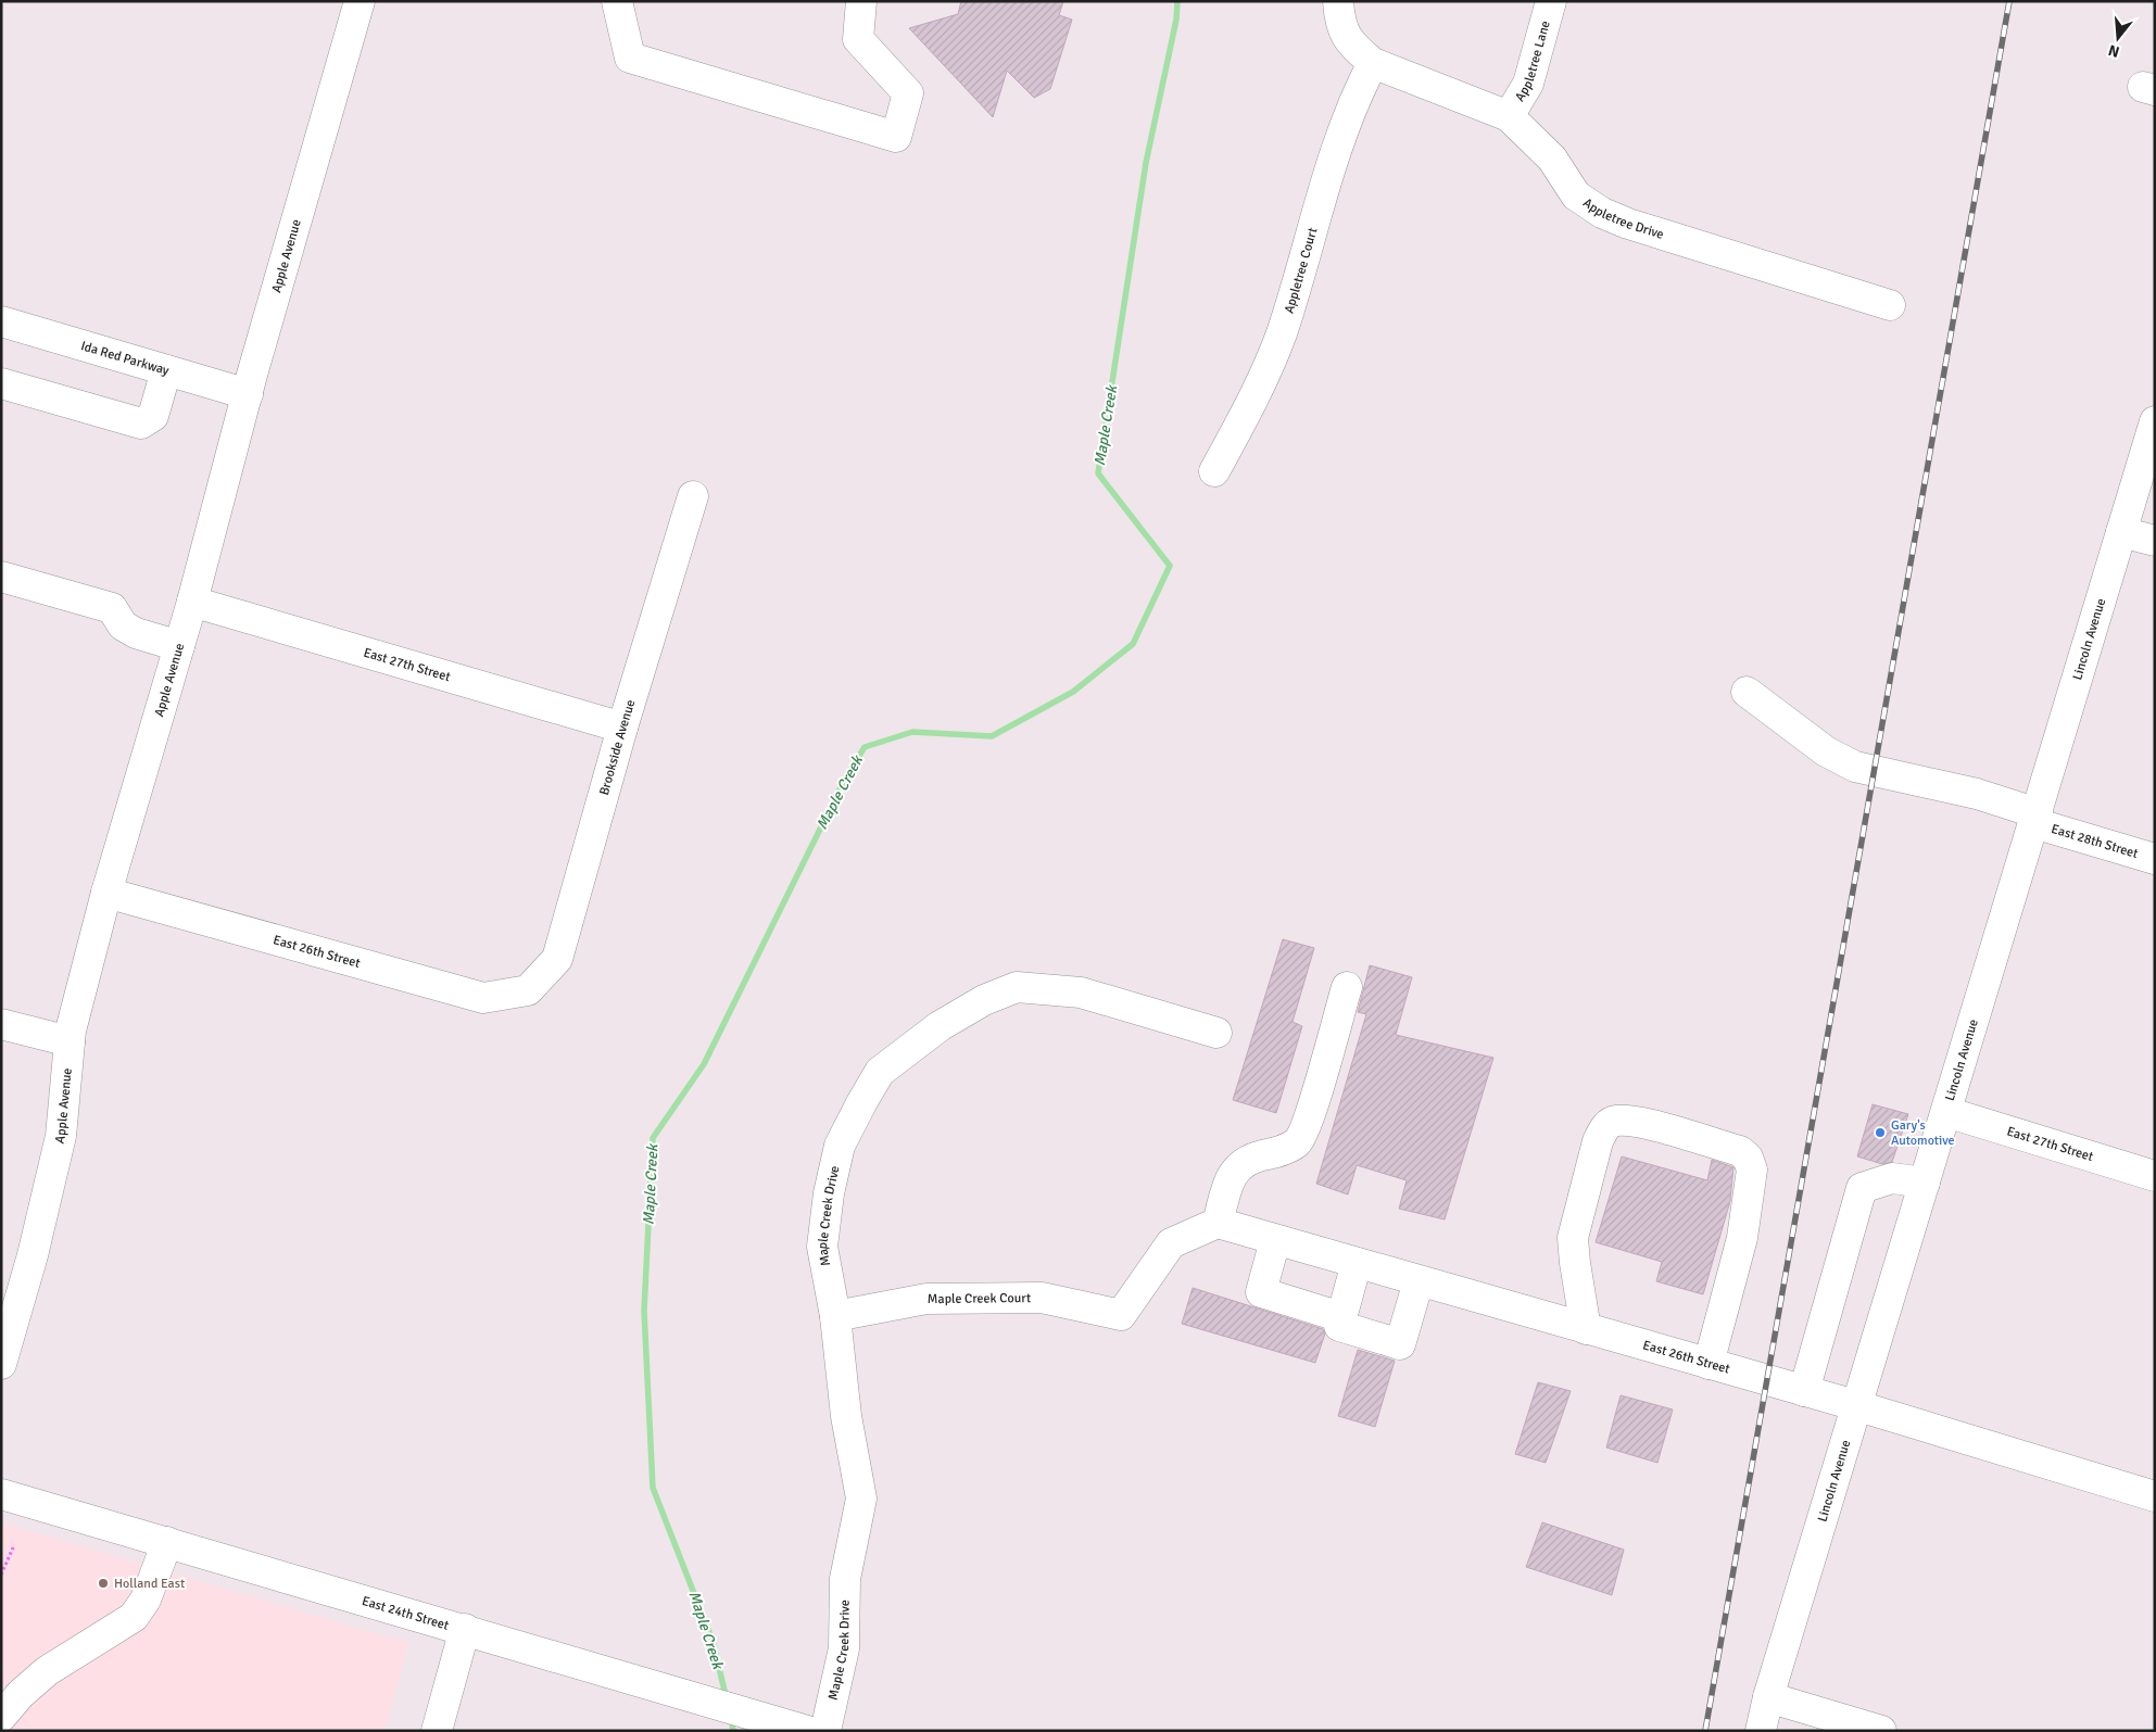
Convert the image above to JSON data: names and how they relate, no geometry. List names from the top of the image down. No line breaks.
{"streets":{"street":["Appletree Lane","Appletree Drive","Apple Avenue","Appletree Court","Ida Red Parkway","Lincoln Avenue","East 27th Street","Brookside Avenue","East 28th Street","East 26th Street","Maple Creek Drive","Maple Creek Court","East 24th Street"]},"crossings":[["Appletree Lane","Appletree Drive"],["Appletree Drive","Appletree Court"],["Apple Avenue","Ida Red Parkway"],["Apple Avenue","East 27th Street"],["Apple Avenue","East 26th Street"],["Lincoln Avenue","East 27th Street"],["Lincoln Avenue","East 28th Street"],["Lincoln Avenue","East 26th Street"],["East 27th Street","Brookside Avenue"],["Brookside Avenue","East 26th Street"],["East 26th Street","Maple Creek Court"],["Maple Creek Drive","Maple Creek Court"]],"water":["Maple Creek"],"places":["Gary's Automotive","Holland East"],"north":"bottom"}
